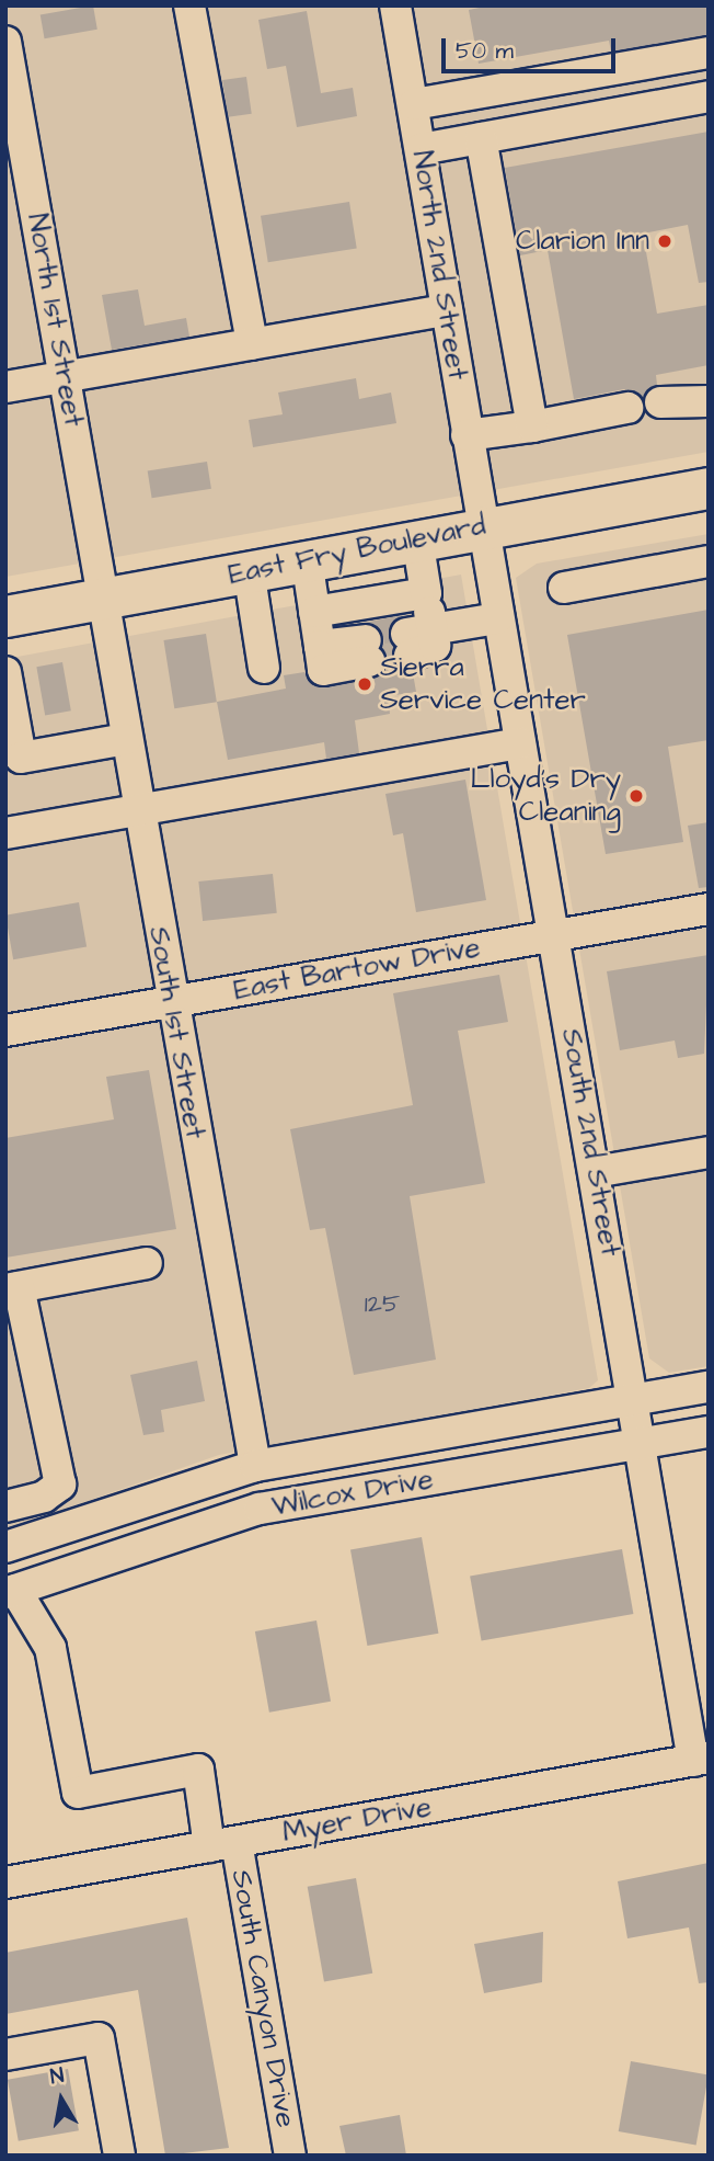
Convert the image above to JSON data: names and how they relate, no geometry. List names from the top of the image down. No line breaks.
{"streets":{"main road":["East Fry Boulevard"],"street":["North 2nd Street","North 1st Street","East Bartow Drive","South 1st Street","South 2nd Street","Wilcox Drive","Myer Drive","South Canyon Drive"]},"crossings":[["North 2nd Street","East Fry Boulevard"],["North 2nd Street","South 2nd Street"],["North 1st Street","East Fry Boulevard"],["North 1st Street","South 1st Street"],["East Fry Boulevard","South 1st Street"],["East Fry Boulevard","South 2nd Street"],["East Bartow Drive","South 1st Street"],["East Bartow Drive","South 2nd Street"],["South 1st Street","Wilcox Drive"],["South 2nd Street","Wilcox Drive"],["South 2nd Street","Myer Drive"],["Wilcox Drive","South Canyon Drive"],["Myer Drive","South Canyon Drive"]],"places":["Clarion Inn","Sierra Service Center","Lloyd's Dry Cleaning"],"house_numbers":["125"],"scale_bar":"50 m","north":"top"}
